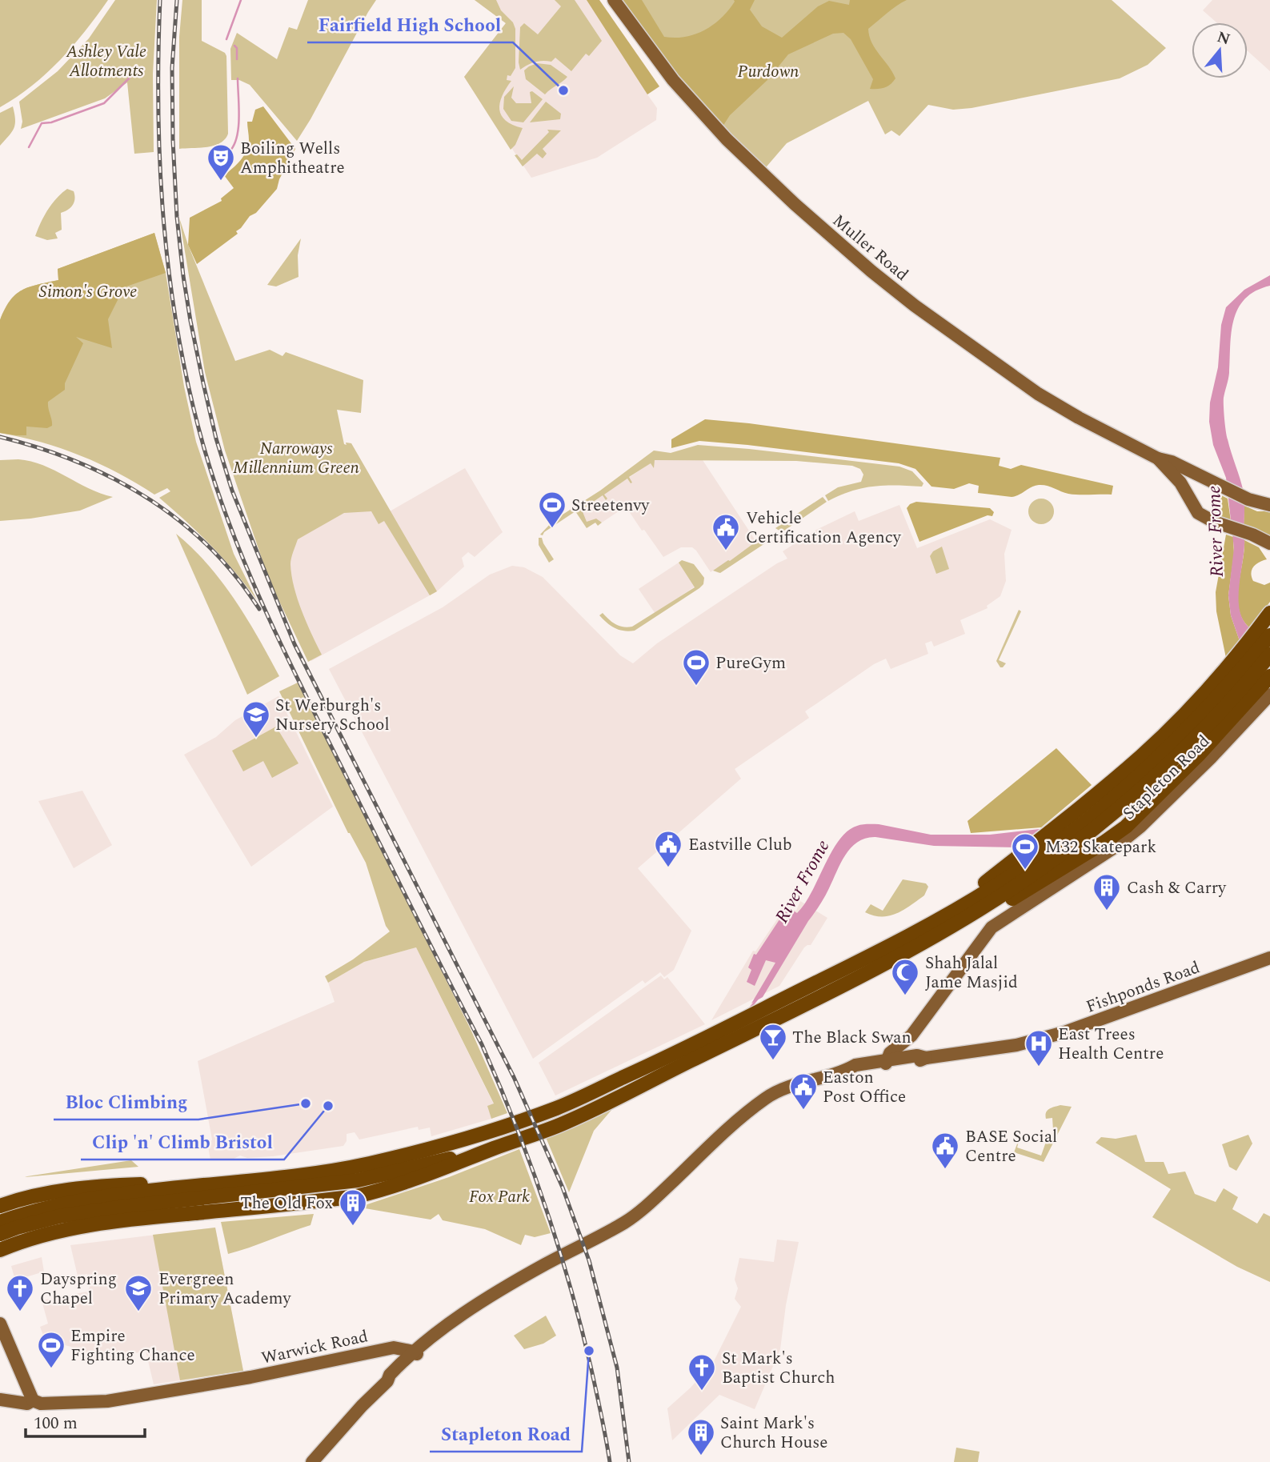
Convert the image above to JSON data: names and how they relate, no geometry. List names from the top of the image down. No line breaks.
{"streets":{"main road":["Muller Road","Stapleton Road","Fishponds Road","Warwick Road"]},"crossings":[["Stapleton Road","Fishponds Road"]],"water":["River Frome"],"parks":["Ashley Vale Allotments","Purdown","Simon's Grove","Narroways Millennium Green","Fox Park"],"places":{"other":["Fairfield High School","Bloc Climbing","Clip 'n' Climb Bristol","Stapleton Road"],"theatre":["Boiling Wells Amphitheatre"],"sports":["Streetenvy","PureGym","M32 Skatepark","Empire Fighting Chance"],"public building":["Vehicle Certification Agency","Eastville Club","Easton Post Office","BASE Social Centre"],"school or university":["St Werburgh's Nursery School","Evergreen Primary Academy"],"building":["Cash & Carry","The Old Fox","Saint Mark's Church House"],"mosque":["Shah Jalal Jame Masjid"],"bar":["The Black Swan"],"hospital":["East Trees Health Centre"],"church":["Dayspring Chapel","St Mark's Baptist Church"]},"scale_bar":"100 m","north":"top"}
